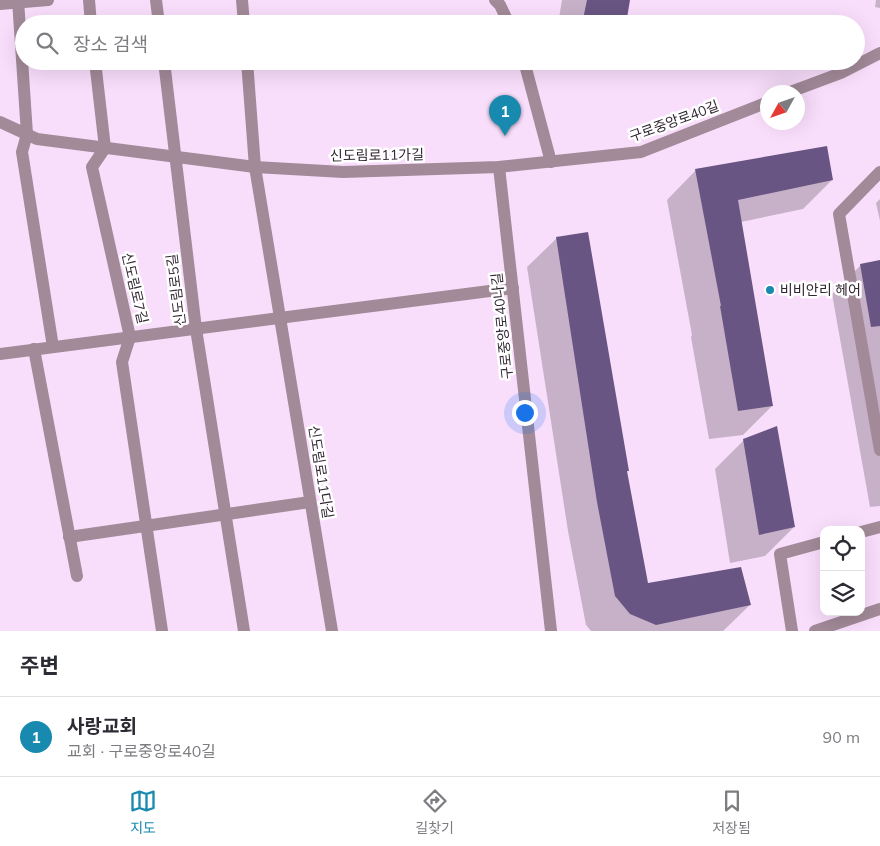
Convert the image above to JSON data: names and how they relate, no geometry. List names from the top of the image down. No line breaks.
{"streets":{"street":["구로중앙로40길","신도림로11가길","신도림로7길","신도림로5길","구로중앙로40나길","신도림로11다길"]},"crossings":[["구로중앙로40길","신도림로11가길"],["구로중앙로40길","구로중앙로40나길"],["신도림로11가길","신도림로7길"],["신도림로11가길","신도림로5길"],["신도림로11가길","구로중앙로40나길"],["신도림로11가길","신도림로11다길"]],"places":["비비안리 헤어"],"north":"bottom left","page":{"search":"장소 검색","pins":"1","heading":"주변","list":[{"mark":"1","name":"사랑교회","note":"교회 · 구로중앙로40길","value":"90 m"}],"nav":["지도","길찾기","저장됨"]}}
